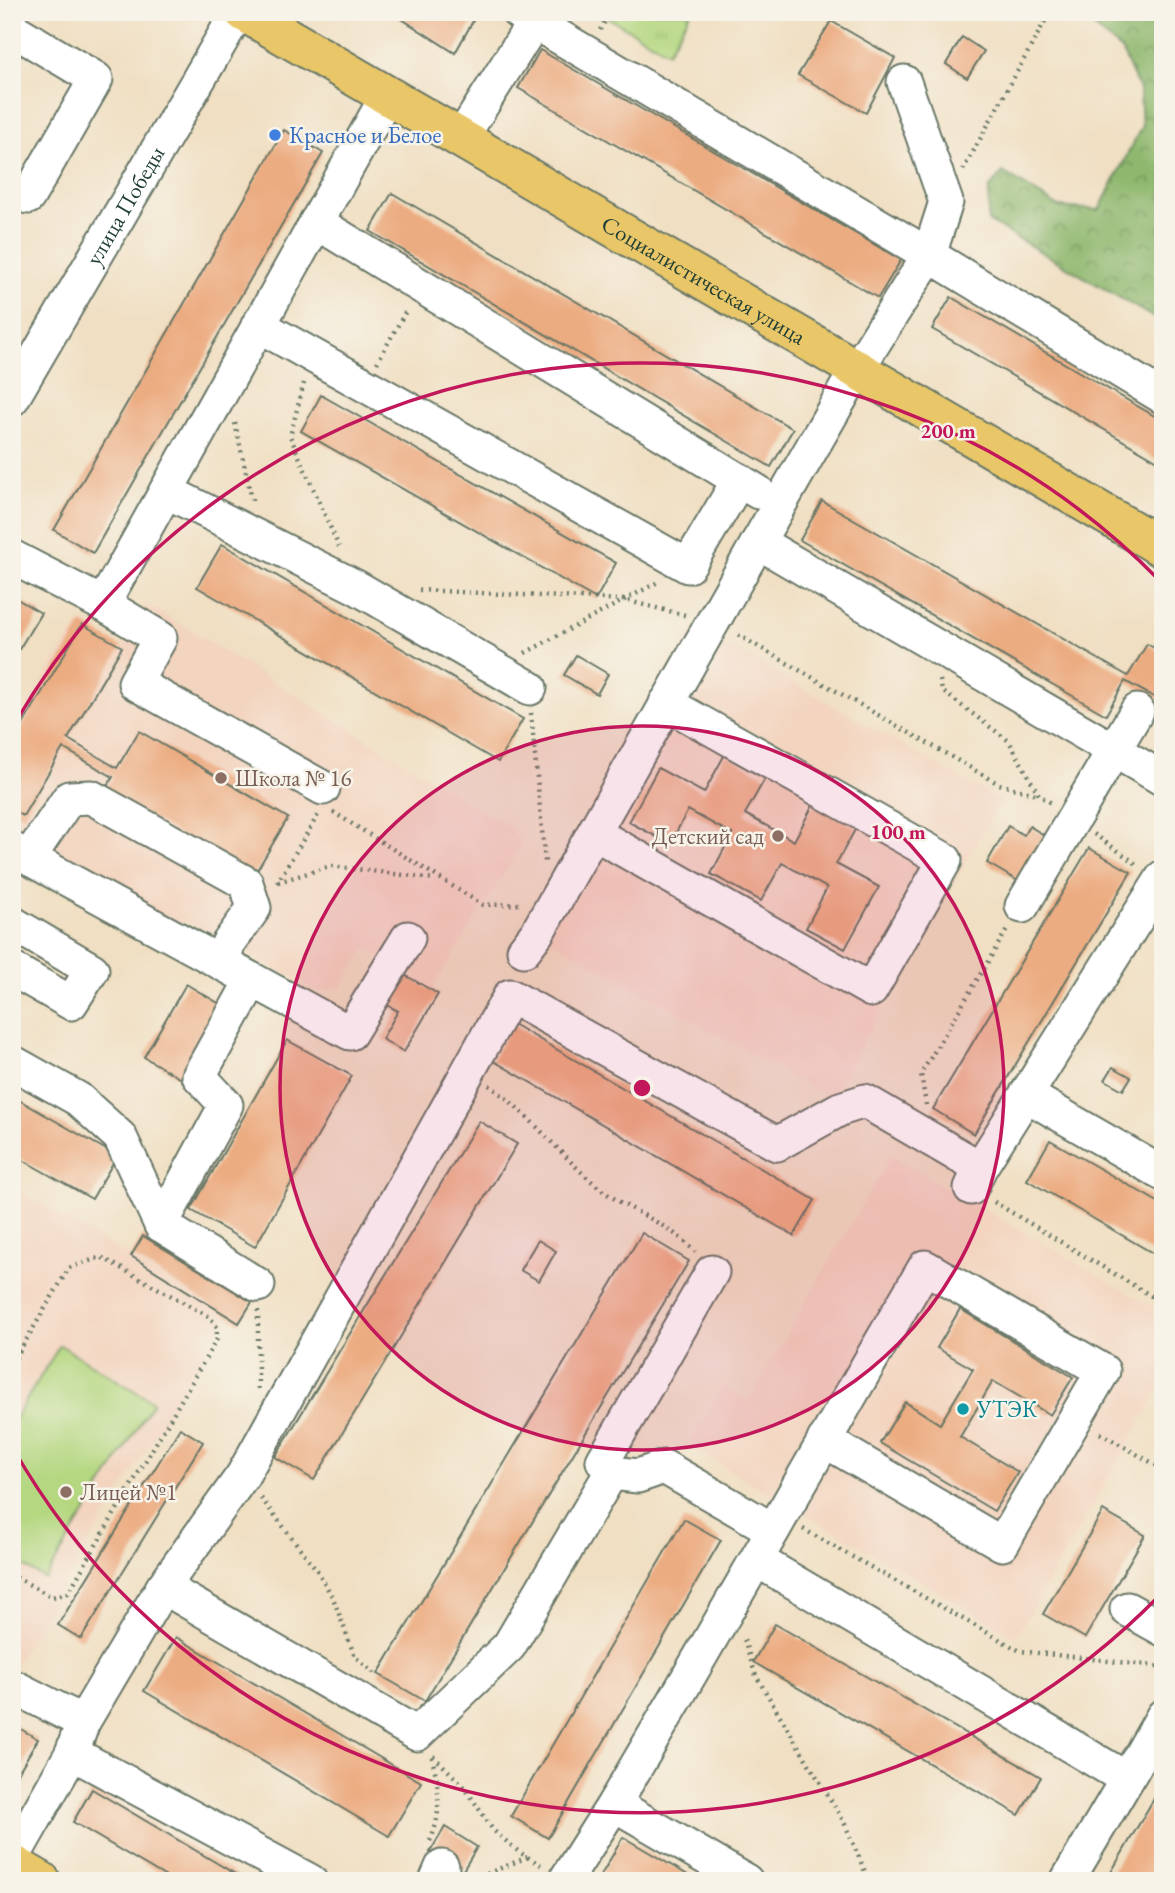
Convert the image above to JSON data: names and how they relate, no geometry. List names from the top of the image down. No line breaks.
{"streets":{"main road":["Социалистическая улица"],"street":["улица Победы"]},"places":["Красное и Белое","Школа № 16","Детский сад","УТЭК","Лицей №1"],"rings":["200 m","100 m"]}
